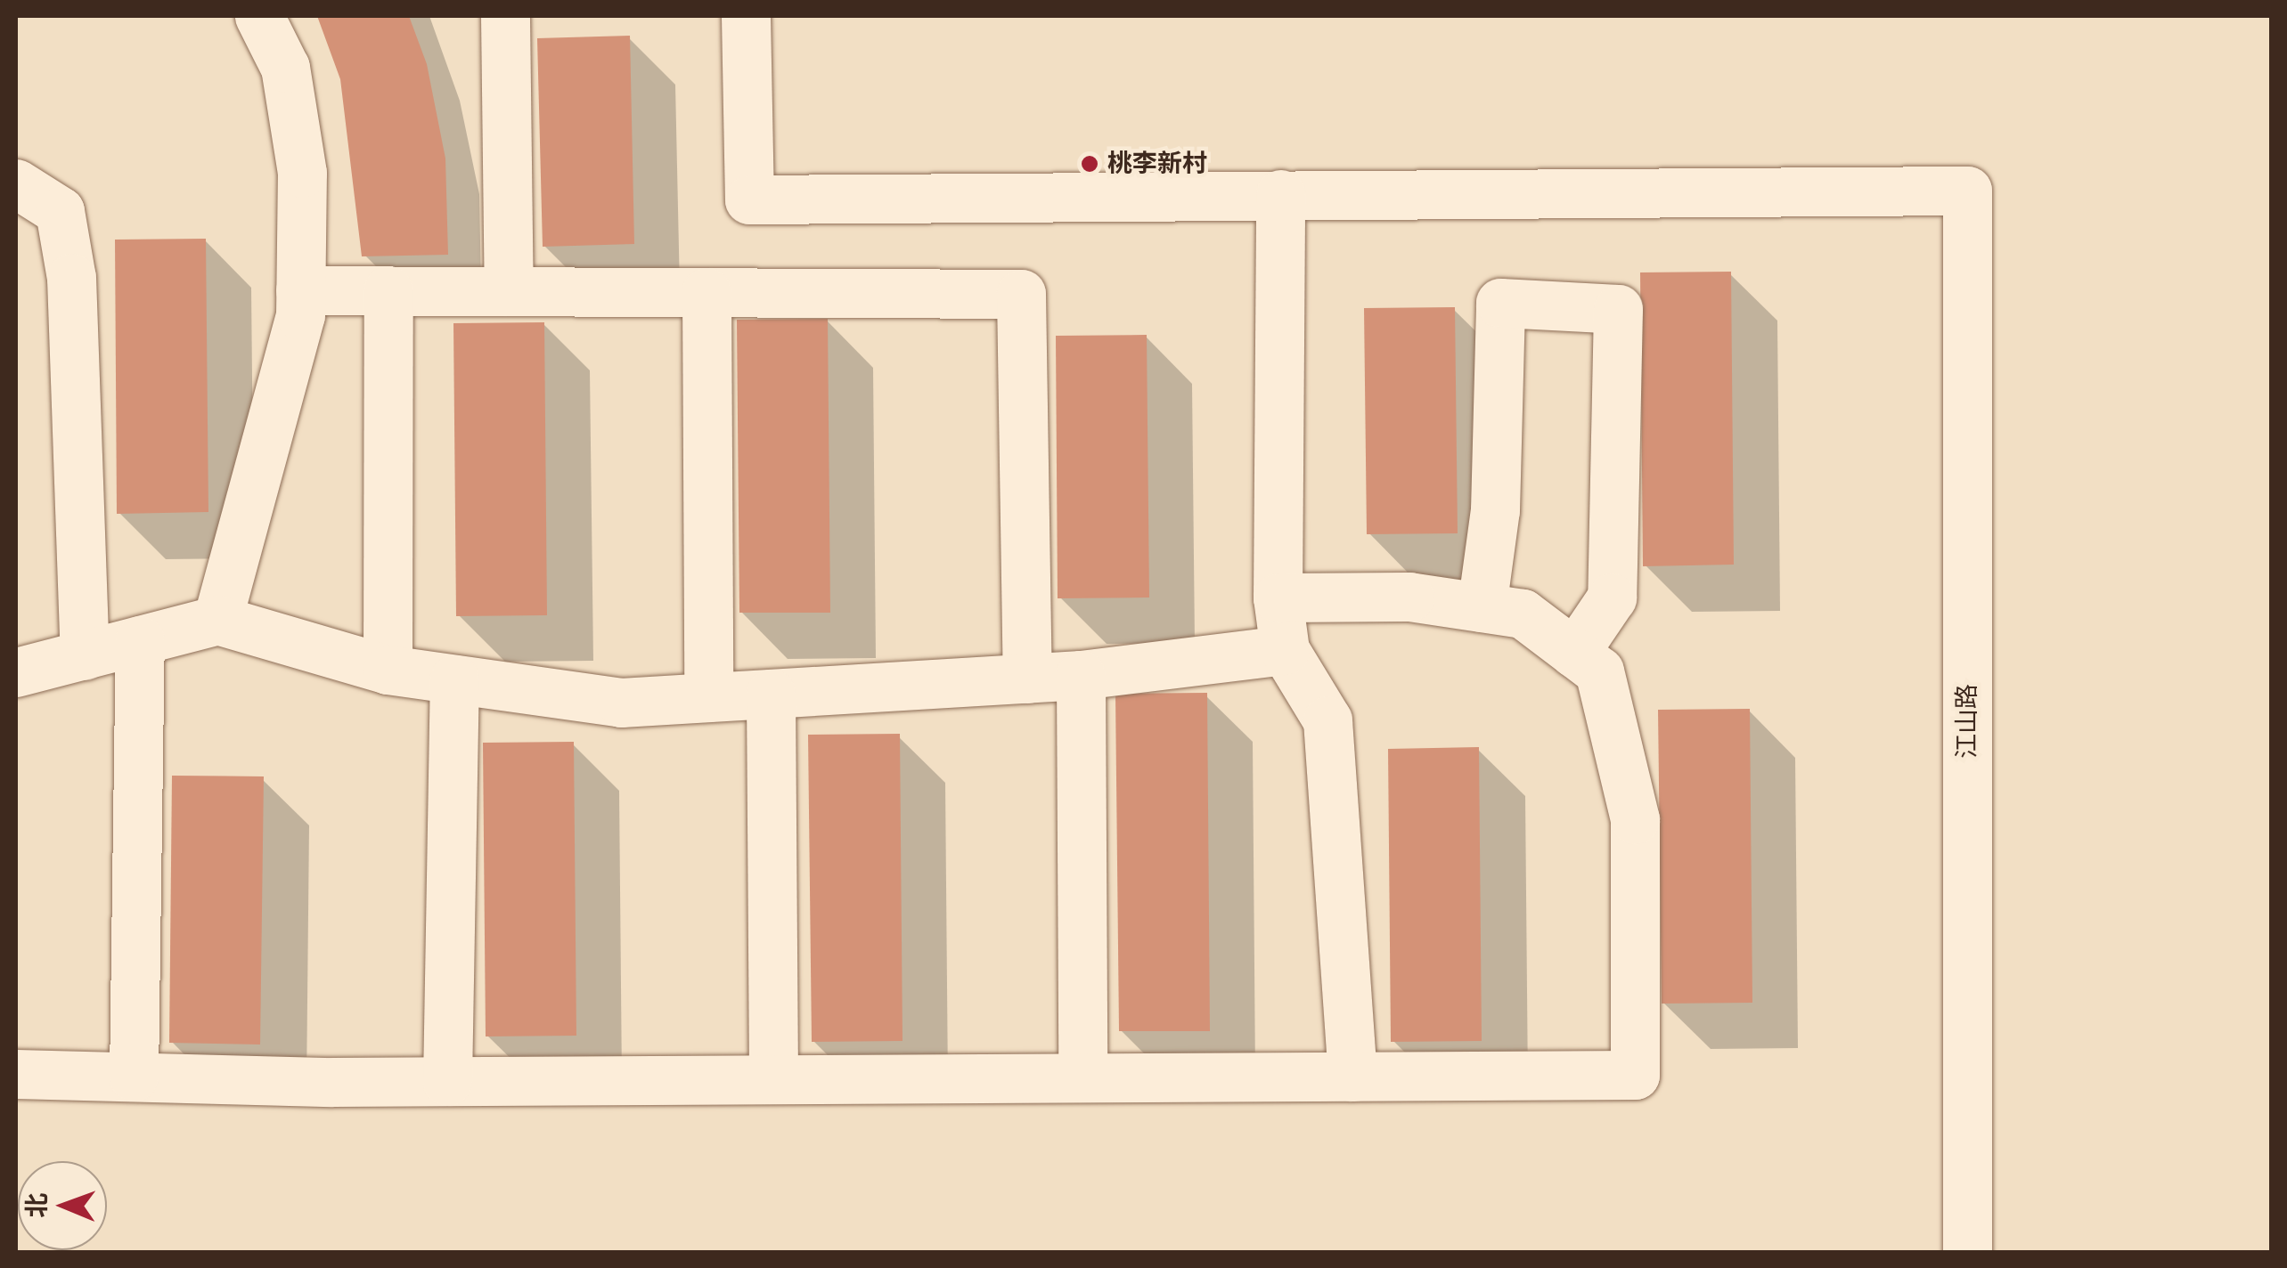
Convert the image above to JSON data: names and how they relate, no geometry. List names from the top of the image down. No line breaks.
{"streets":{"street":["江山路"]},"places":["桃李新村"],"north":"left"}
